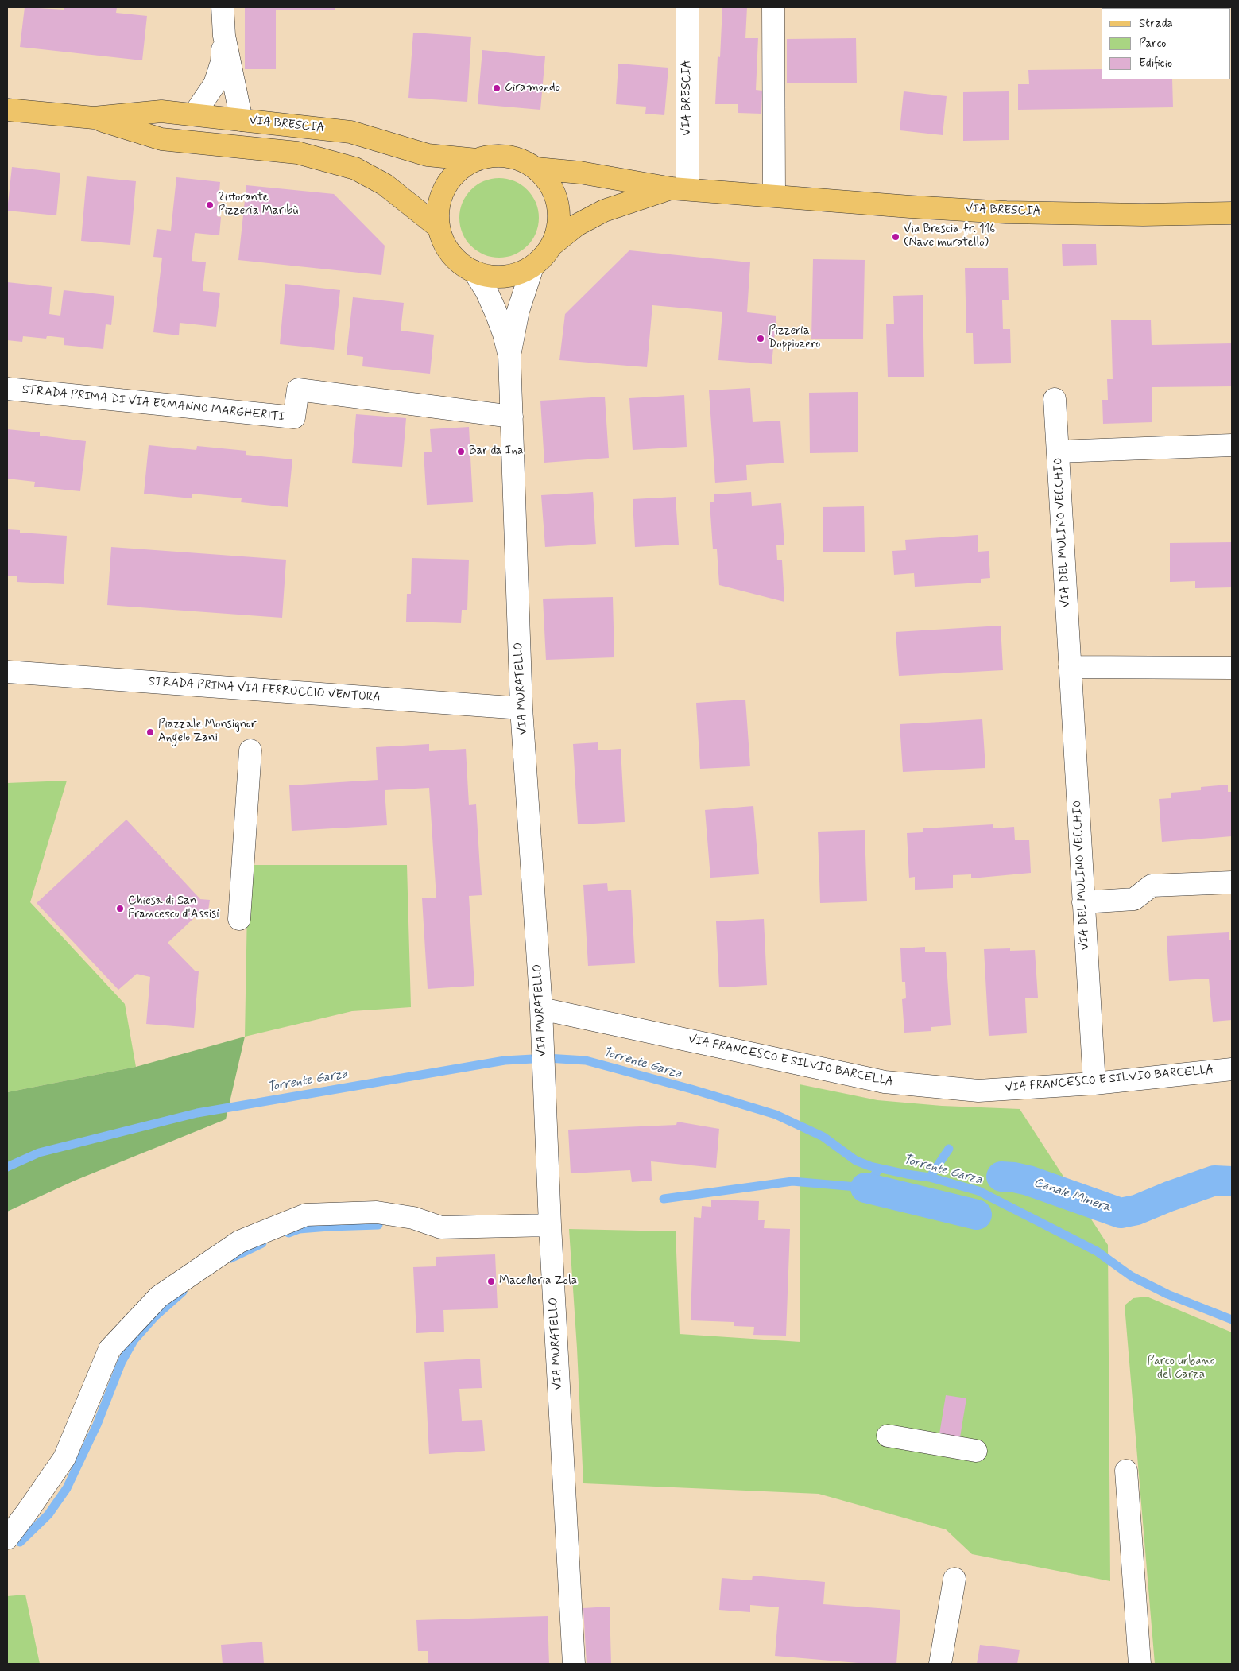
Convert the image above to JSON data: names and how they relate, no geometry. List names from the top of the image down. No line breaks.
{"streets":{"main road":["VIA BRESCIA"],"street":["STRADA PRIMA DI VIA ERMANNO MARGHERITI","VIA DEL MULINO VECCHIO","VIA MURATELLO","STRADA PRIMA VIA FERRUCCIO VENTURA","VIA FRANCESCO E SILVIO BARCELLA"]},"crossings":[["VIA BRESCIA","VIA MURATELLO"],["STRADA PRIMA DI VIA ERMANNO MARGHERITI","VIA MURATELLO"],["VIA DEL MULINO VECCHIO","VIA FRANCESCO E SILVIO BARCELLA"],["VIA MURATELLO","STRADA PRIMA VIA FERRUCCIO VENTURA"],["VIA MURATELLO","VIA FRANCESCO E SILVIO BARCELLA"]],"water":["Torrente Garza","Canale Minera"],"parks":["Parco urbano del Garza"],"places":["Giramondo","Ristorante Pizzeria Maribù","Via Brescia fr. 116 (Nave muratello)","Pizzeria Doppiozero","Bar da Ina","Piazzale Monsignor Angelo Zani","Chiesa di San Francesco d'Assisi","Macelleria Zola"],"legend":["Strada","Parco","Edificio"]}
